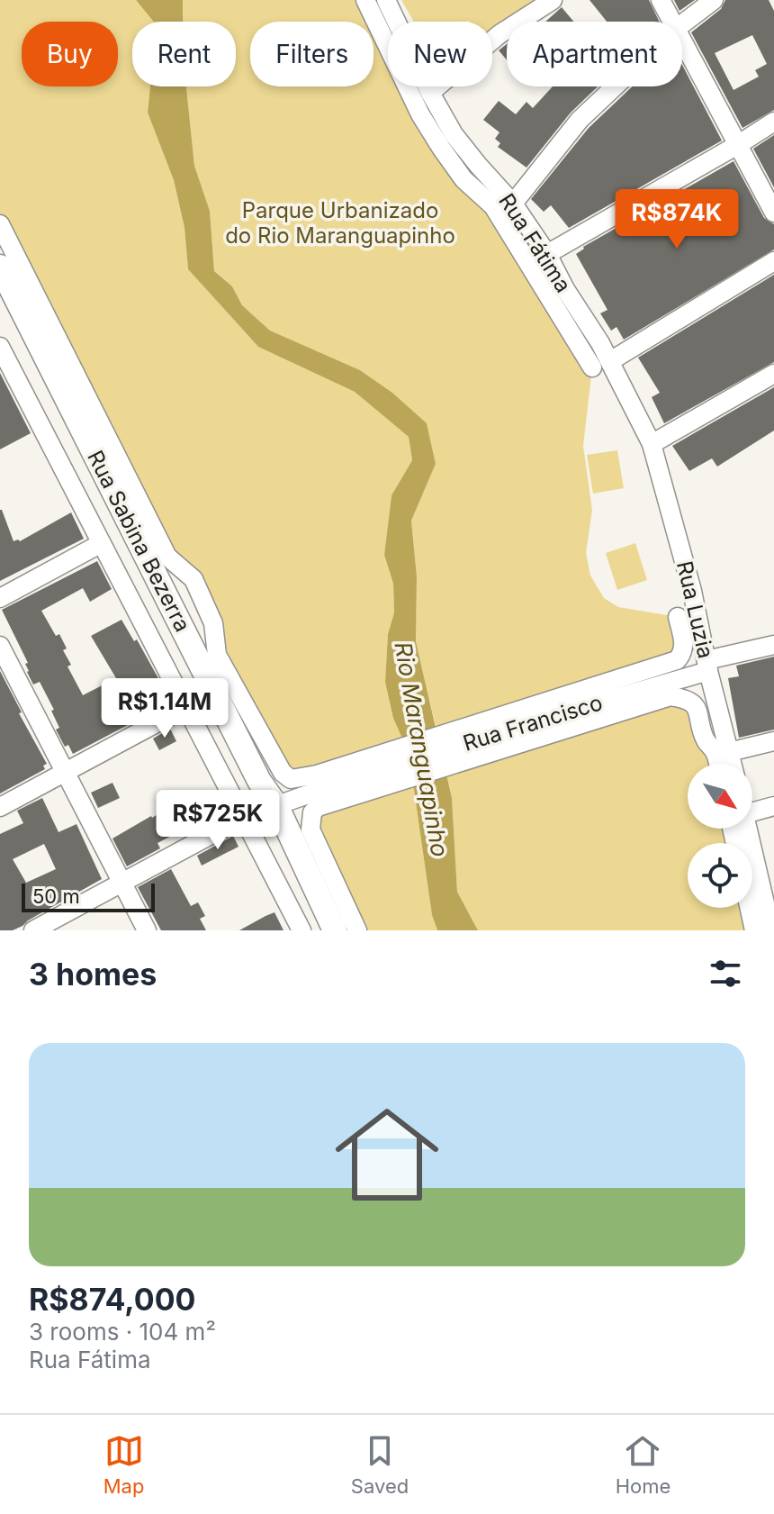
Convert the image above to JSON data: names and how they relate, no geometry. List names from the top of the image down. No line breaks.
{"streets":{"main road":["Rua Sabina Bezerra"],"street":["Rua Fátima","Rua Luzia","Rua Francisco"]},"crossings":[["Rua Fátima","Rua Luzia"],["Rua Sabina Bezerra","Rua Francisco"],["Rua Luzia","Rua Francisco"]],"water":["Rio Maranguapinho"],"parks":["Parque Urbanizado do Rio Maranguapinho"],"scale_bar":"50 m","north":"bottom right","page":{"chip":["Buy","Rent","Filters","New","Apartment"],"price":["R$874K","R$1.14M","R$725K"],"scale":"50 m","heading":"3 homes","list":[{"name":"R$874,000","note":"3 rooms · 104 m² · Rua Fátima"}],"tabs":["Map","Saved","Home"]}}
